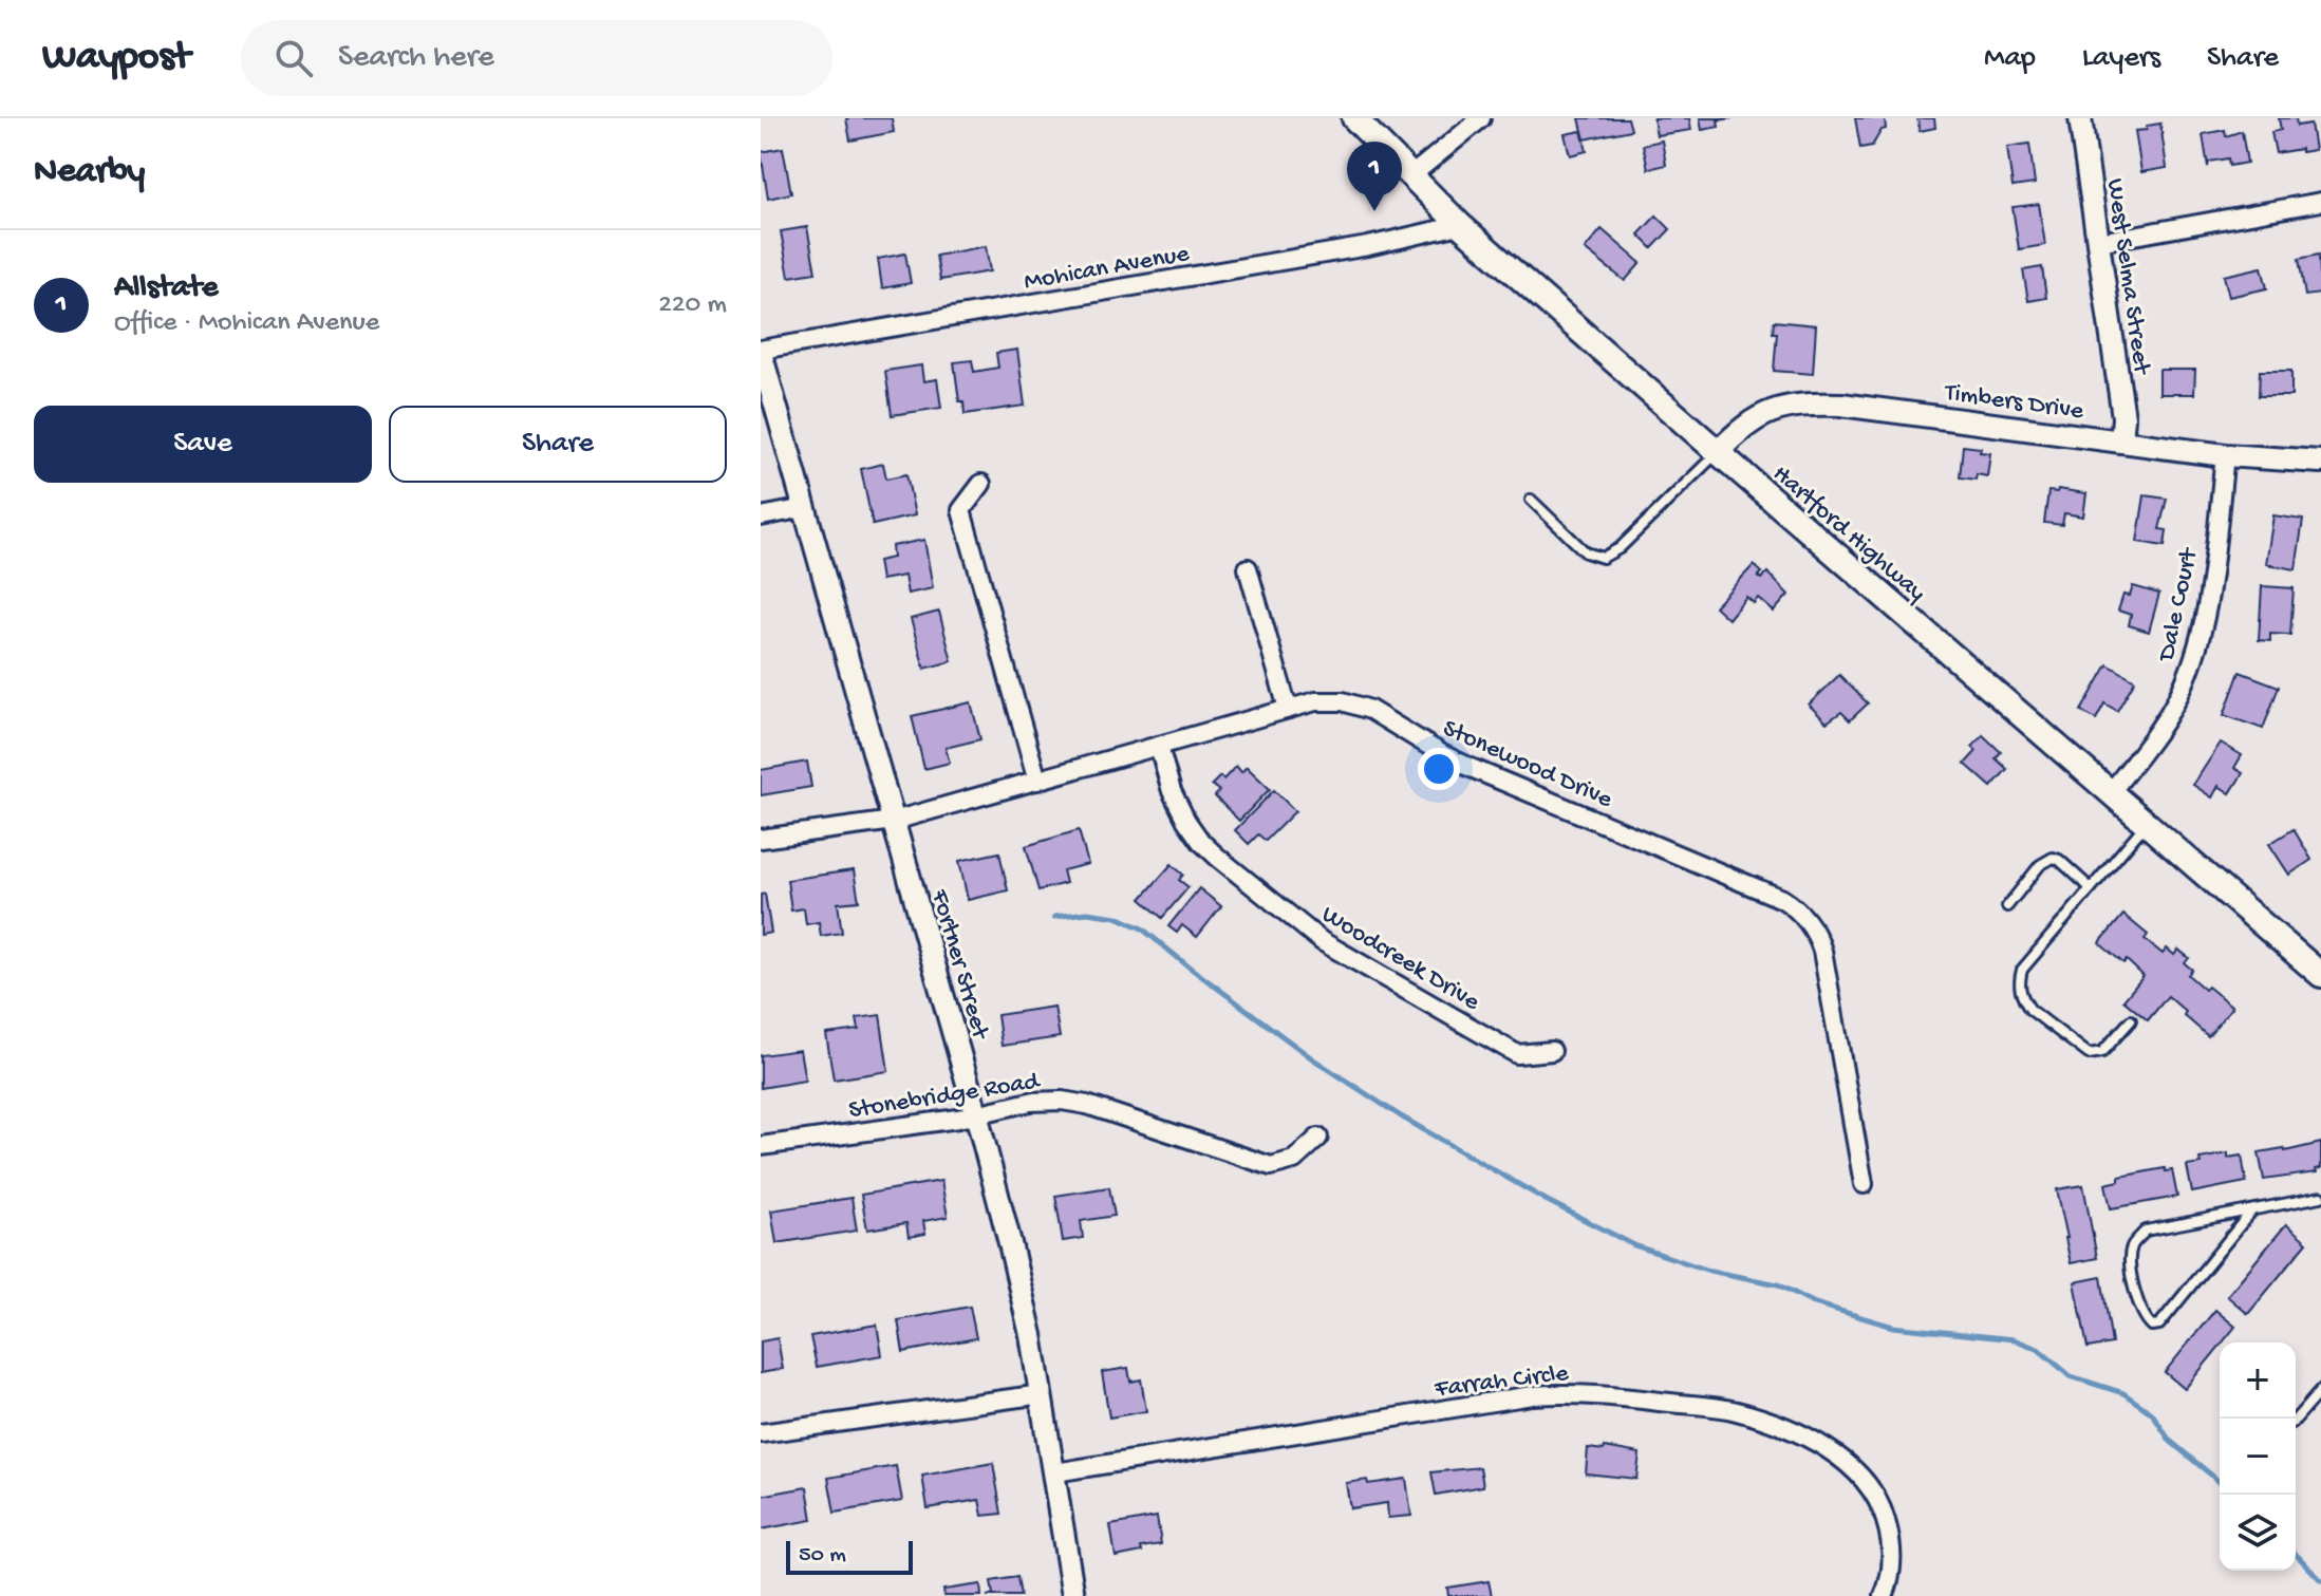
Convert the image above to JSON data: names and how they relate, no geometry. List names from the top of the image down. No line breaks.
{"streets":{"main road":["Hartford Highway"],"street":["Mohican Avenue","West Selma Street","Timbers Drive","Dale Court","Stonewood Drive","Woodcreek Drive","Fortner Street","Stonebridge Road","Farrah Circle"]},"crossings":[["Mohican Avenue","Hartford Highway"],["Mohican Avenue","Fortner Street"],["West Selma Street","Timbers Drive"],["Timbers Drive","Hartford Highway"],["Timbers Drive","Dale Court"],["Hartford Highway","Dale Court"],["Stonewood Drive","Woodcreek Drive"],["Stonewood Drive","Fortner Street"],["Fortner Street","Stonebridge Road"],["Fortner Street","Farrah Circle"]],"scale_bar":"50 m","page":{"header":"Waypost","search":"Search here","nav":["Map","Layers","Share"],"heading":"Nearby","pins":"1","list":[{"mark":"1","name":"Allstate","note":"Office · Mohican Avenue","value":"220 m"}],"buttons":["Save","Share"],"map_buttons":["+","−"],"scale":"50 m"}}
